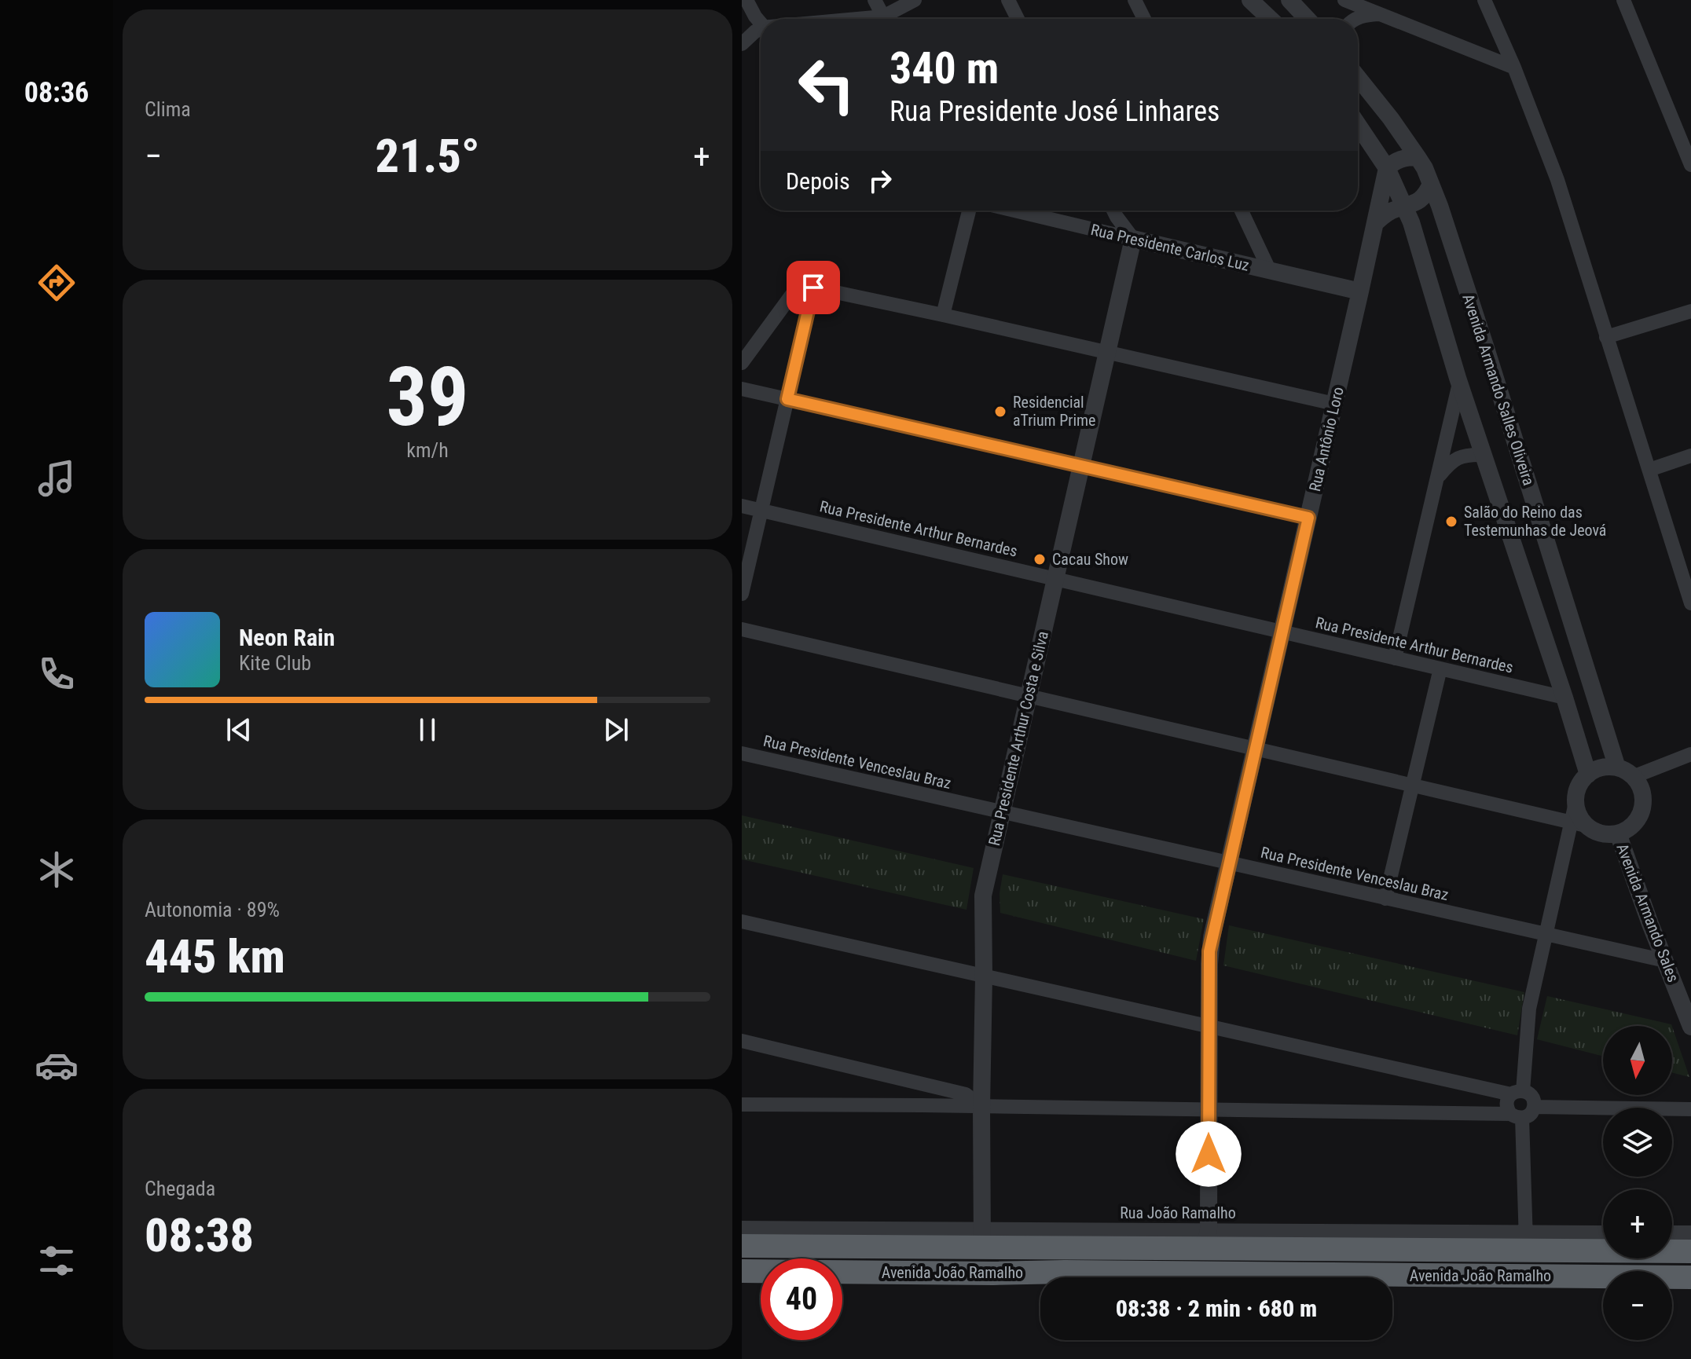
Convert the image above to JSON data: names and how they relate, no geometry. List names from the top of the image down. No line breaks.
{"streets":{"highway":["Avenida João Ramalho"],"street":["Rua Presidente Carlos Luz","Avenida Armando Salles Oliveira","Rua Antônio Loro","Rua Presidente Arthur Bernardes","Rua Presidente Arthur Costa e Silva","Rua Presidente Venceslau Braz","Avenida Armando Sales"]},"crossings":[["Rua Presidente Carlos Luz","Rua Antônio Loro"],["Rua Presidente Carlos Luz","Rua Presidente Arthur Costa e Silva"],["Avenida Armando Salles Oliveira","Avenida Armando Sales"],["Rua Antônio Loro","Rua Presidente Arthur Bernardes"],["Rua Antônio Loro","Rua Presidente Venceslau Braz"],["Rua Antônio Loro","Avenida João Ramalho"],["Rua Presidente Arthur Bernardes","Rua Presidente Arthur Costa e Silva"],["Rua Presidente Arthur Costa e Silva","Rua Presidente Venceslau Braz"],["Rua Presidente Arthur Costa e Silva","Avenida João Ramalho"],["Rua Presidente Venceslau Braz","Avenida Armando Sales"]],"places":["Residencial aTrium Prime","Salão do Reino das Testemunhas de Jeová","Cacau Show"],"north":"bottom","page":{"tabs":"08:36","tile":["Clima",["39","km/h"],["Autonomia · 89%","445 km"],["Chegada","08:38"]],"turn":["340 m","Rua Presidente José Linhares"],"heat":["−","21.5°","+"],"then":"Depois","song":["Neon Rain","Kite Club"],"map_buttons":["+","−"],"limit":"40","trip":"08:38 · 2 min · 680 m"}}
